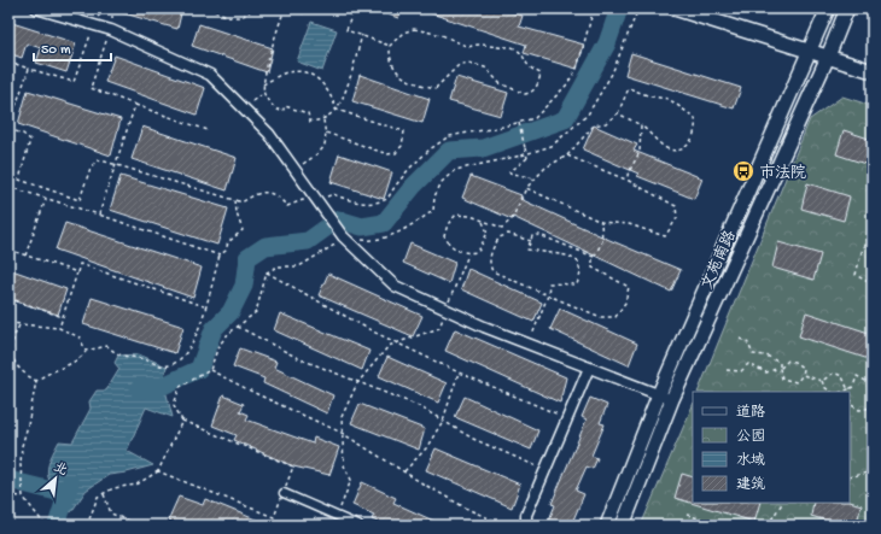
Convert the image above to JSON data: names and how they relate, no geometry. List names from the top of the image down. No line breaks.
{"streets":{"main road":["文苑南路"]},"places":{"bus stop":["市法院"]},"legend":["道路","公园","水域","建筑"],"scale_bar":"50 m","north":"top right"}
